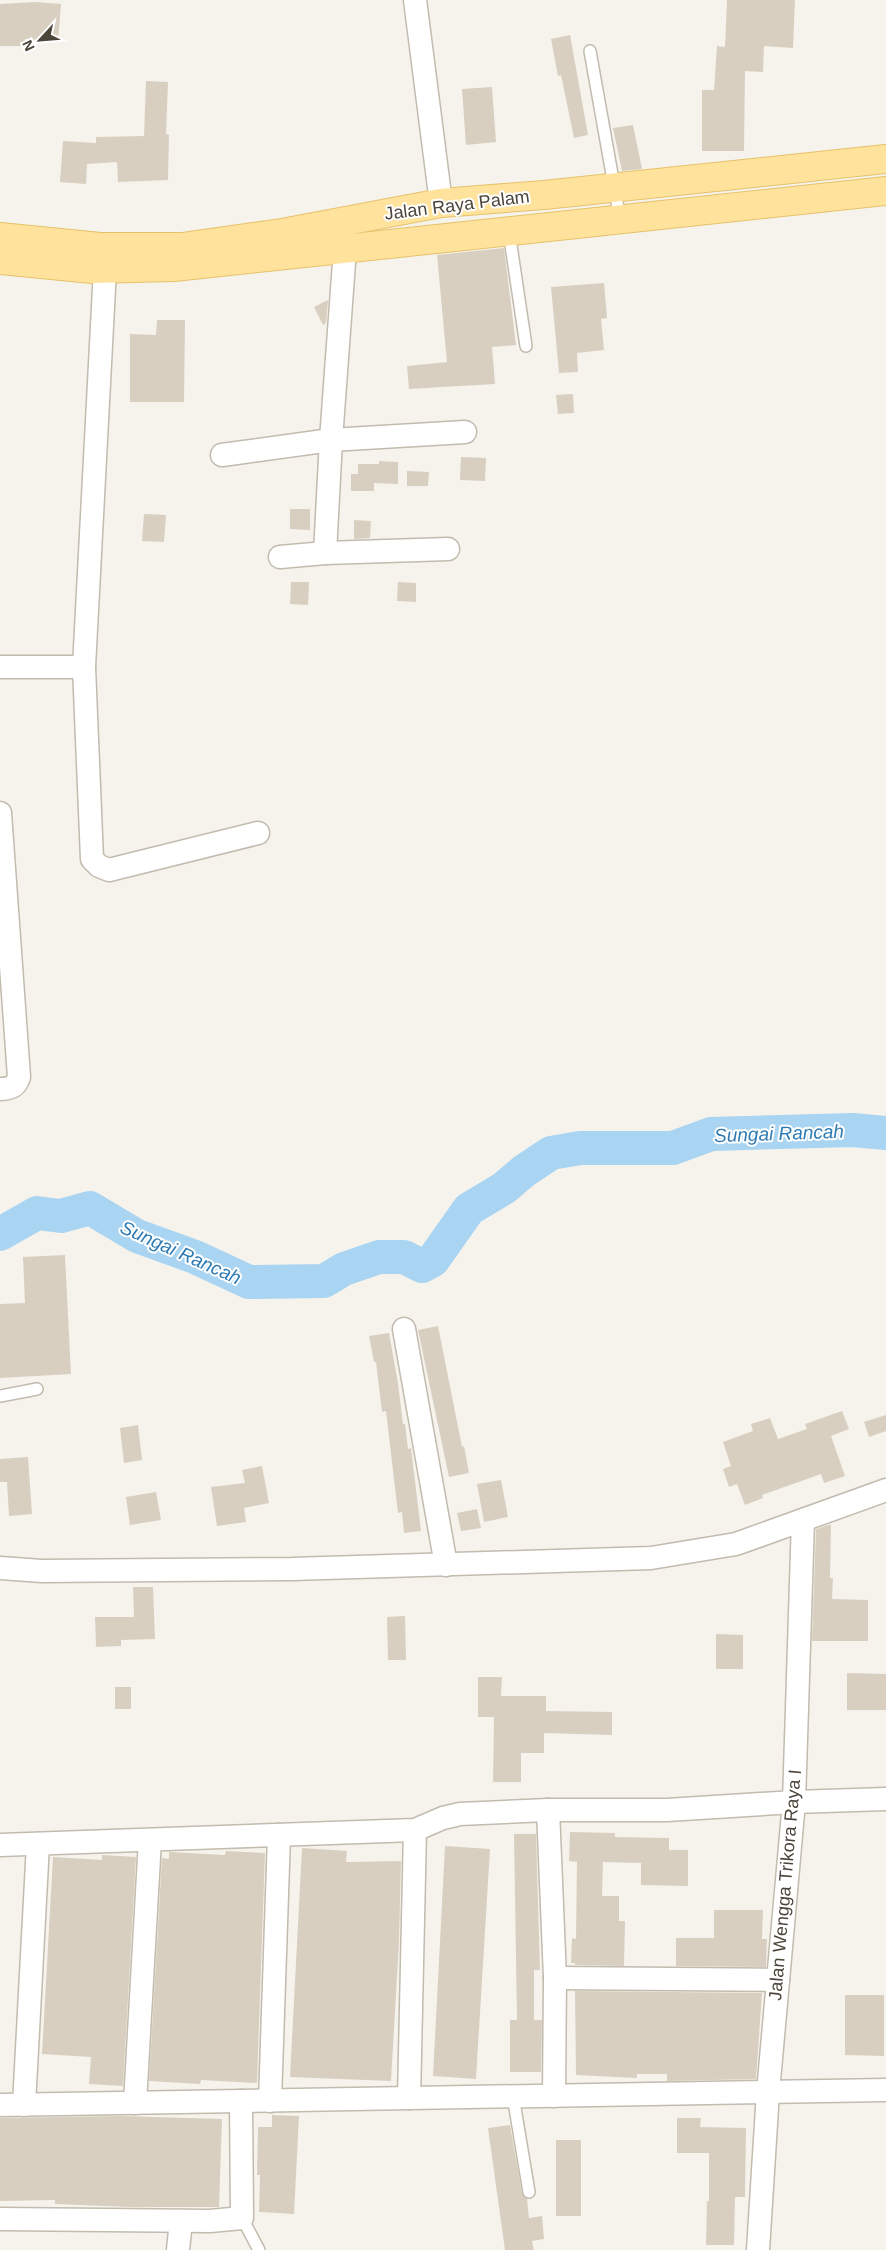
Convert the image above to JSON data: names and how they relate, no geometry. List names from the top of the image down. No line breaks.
{"streets":{"main road":["Jalan Raya Palam"],"street":["Jalan Wengga Trikora Raya I"]},"water":["Sungai Rancah"],"north":"bottom left"}
